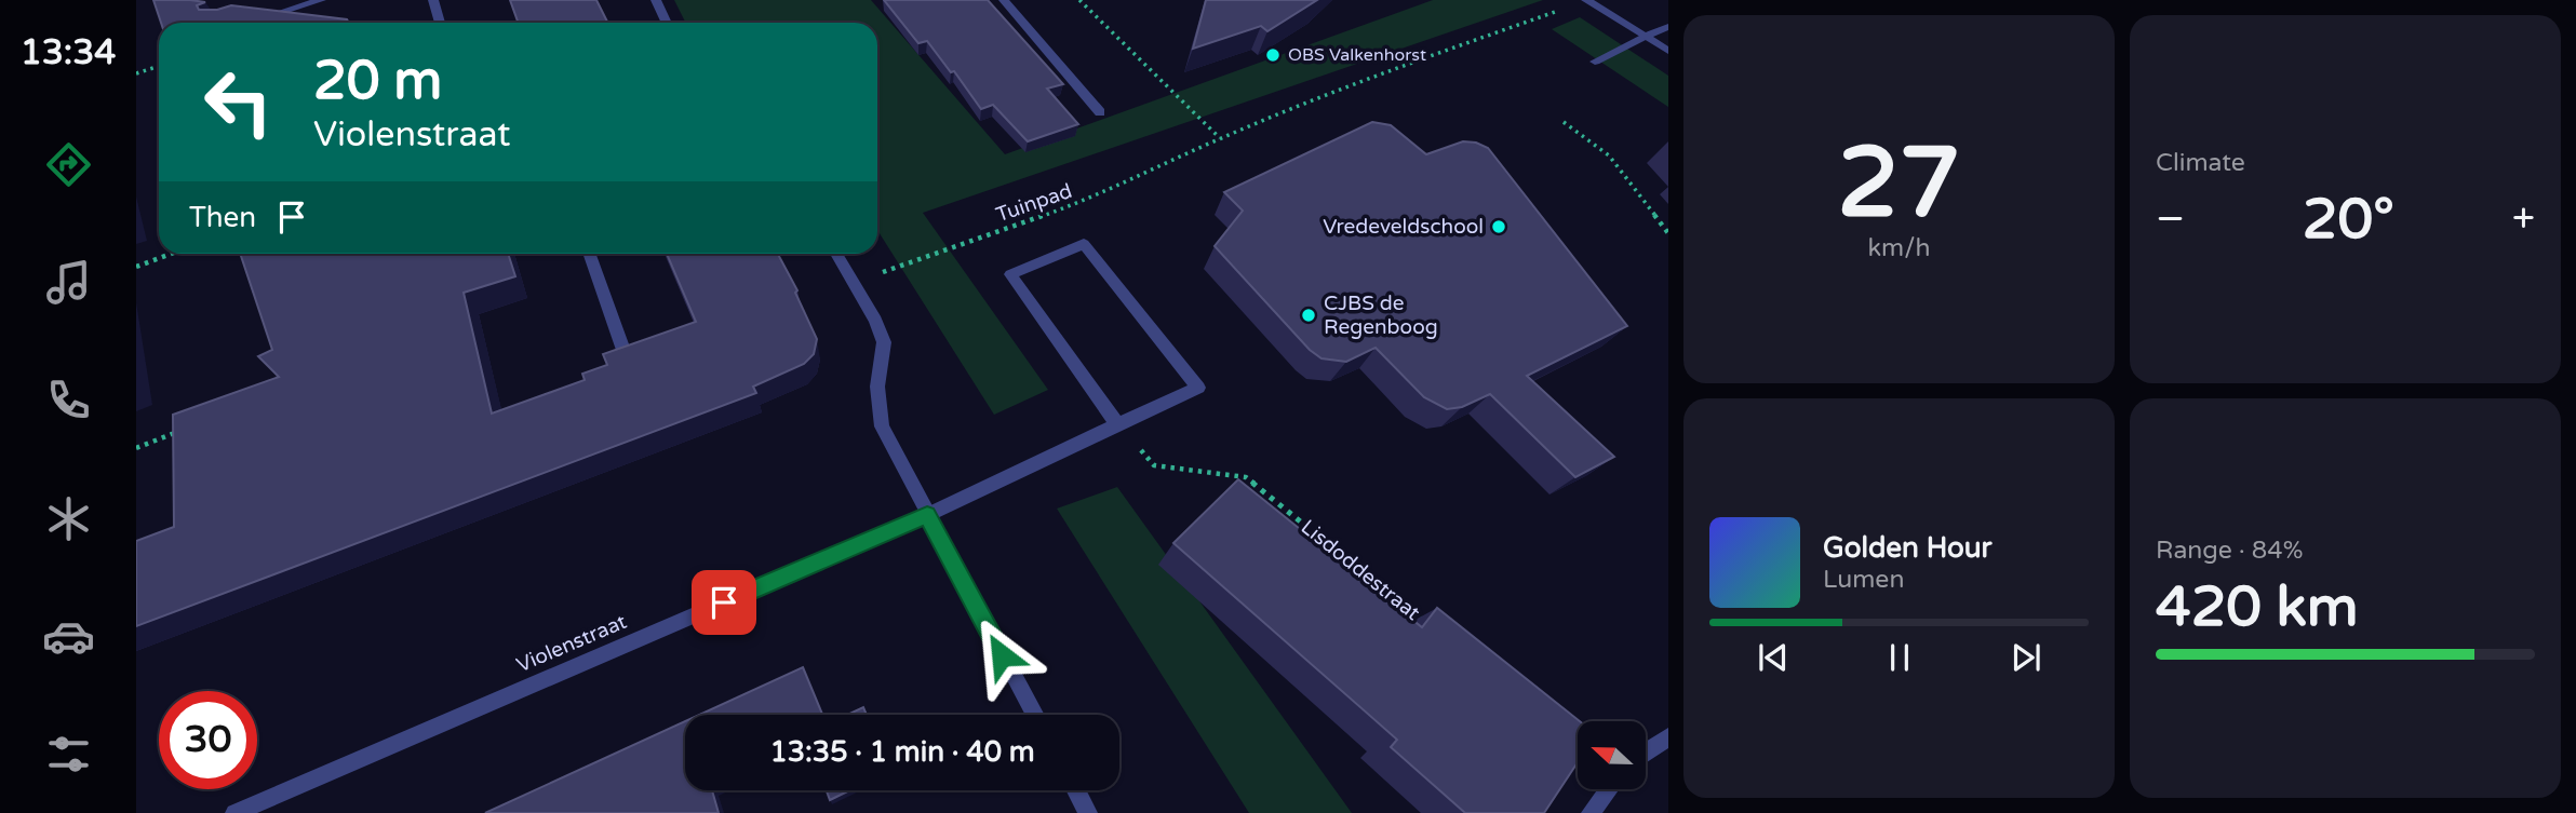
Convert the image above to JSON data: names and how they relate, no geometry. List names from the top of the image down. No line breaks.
{"streets":{"street":["Violenstraat"],"path":["Tuinpad","Lisdoddestraat"]},"crossings":[["Lisdoddestraat","Violenstraat"]],"places":["OBS Valkenhorst","Vredeveldschool","CJBS de Regenboog"],"north":"left","page":{"tabs":"13:34","tile":[["27","km/h"],"Climate",["Range · 84%","420 km"]],"turn":["20 m","Violenstraat"],"then":"Then","heat":["−","20°","+"],"song":["Golden Hour","Lumen"],"limit":"30","trip":"13:35 · 1 min · 40 m"}}
